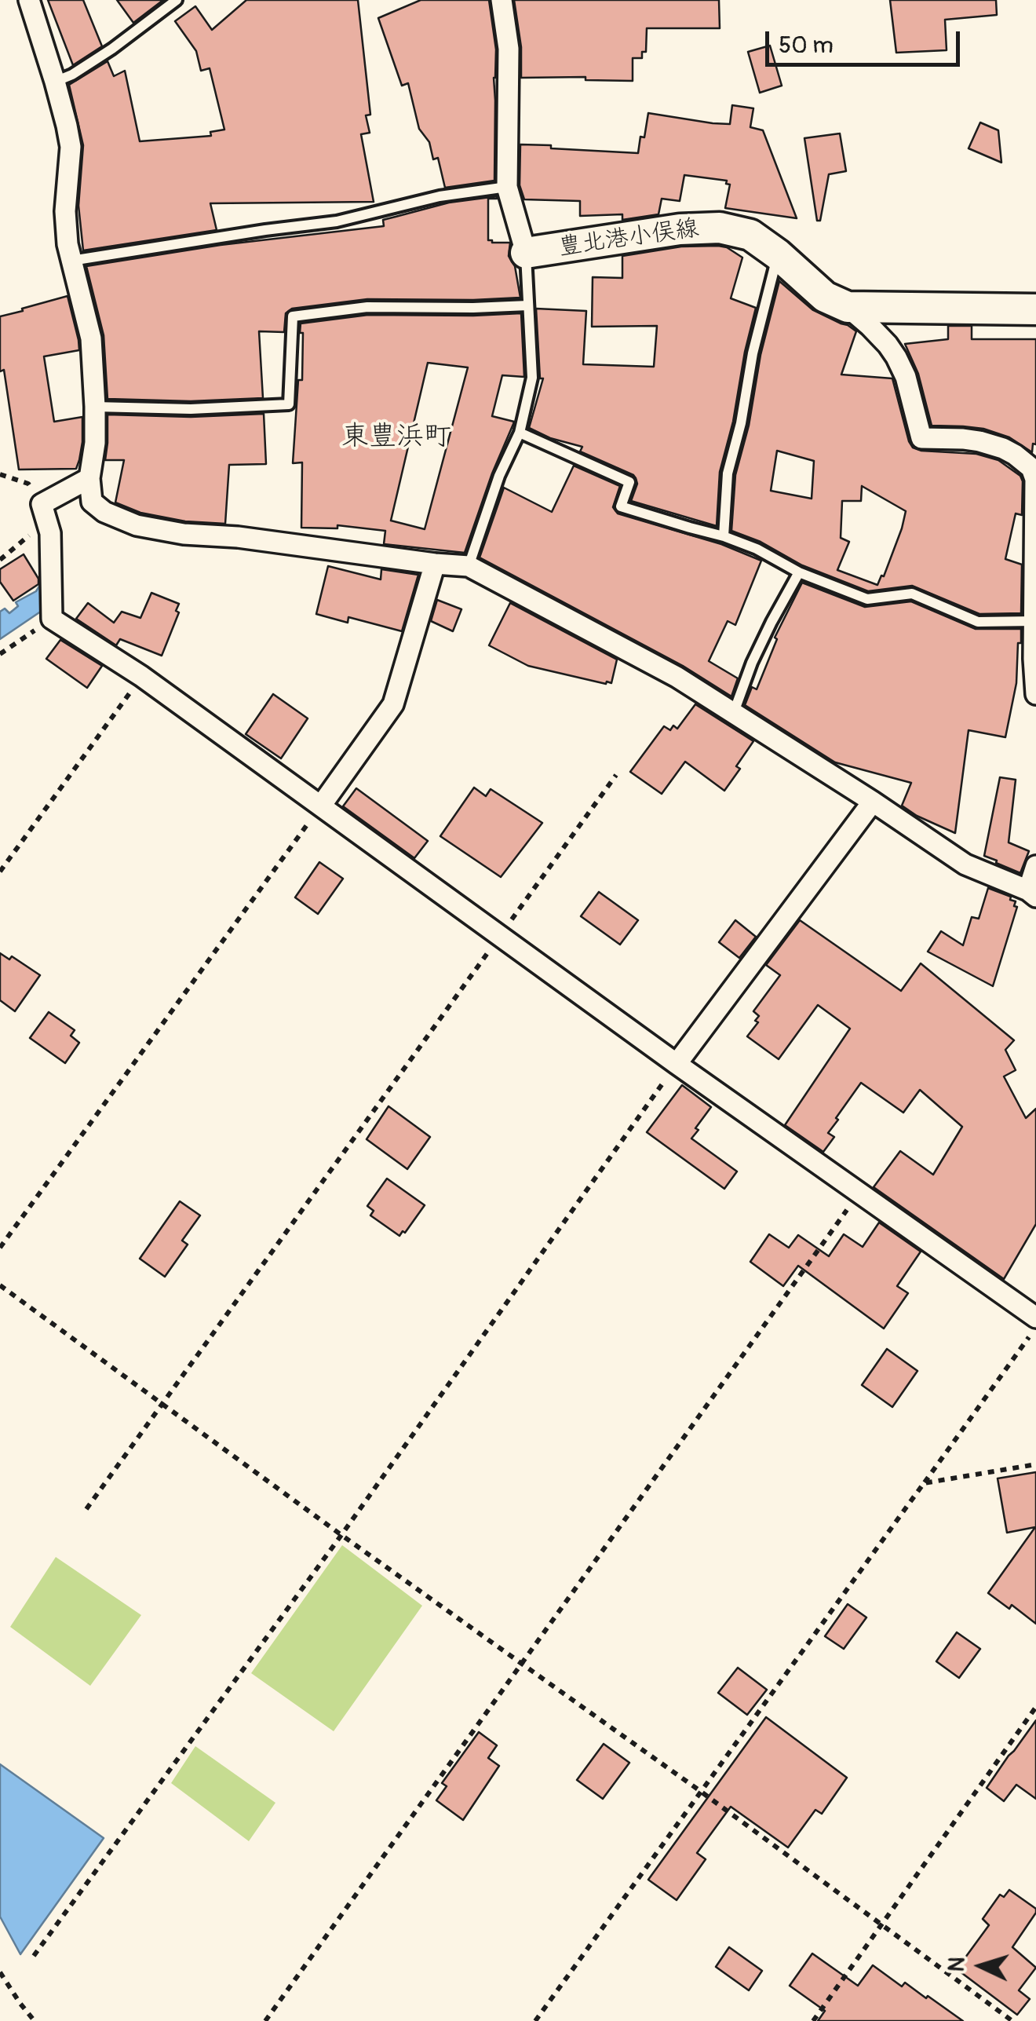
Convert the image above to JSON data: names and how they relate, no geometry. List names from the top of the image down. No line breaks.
{"streets":{"main road":["豊北港小俣線"]},"districts":["東豊浜町"],"scale_bar":"50 m","north":"left"}
